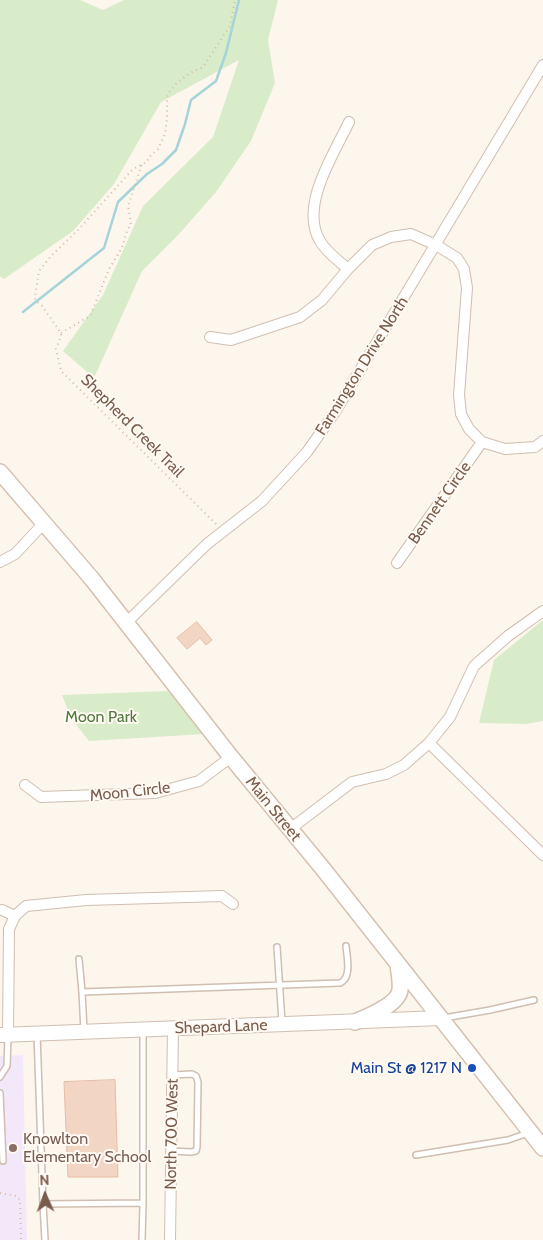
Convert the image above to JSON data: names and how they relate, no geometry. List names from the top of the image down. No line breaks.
{"streets":{"main road":["Main Street"],"street":["Farmington Drive North","Bennett Circle","Moon Circle","Shepard Lane","North 700 West"],"path":["Shepherd Creek Trail"]},"crossings":[["Farmington Drive North","Main Street"],["Moon Circle","Main Street"],["Main Street","Shepard Lane"],["Shepard Lane","North 700 West"]],"parks":["Moon Park"],"places":["Main St @ 1217 N","Knowlton Elementary School"],"north":"top"}
